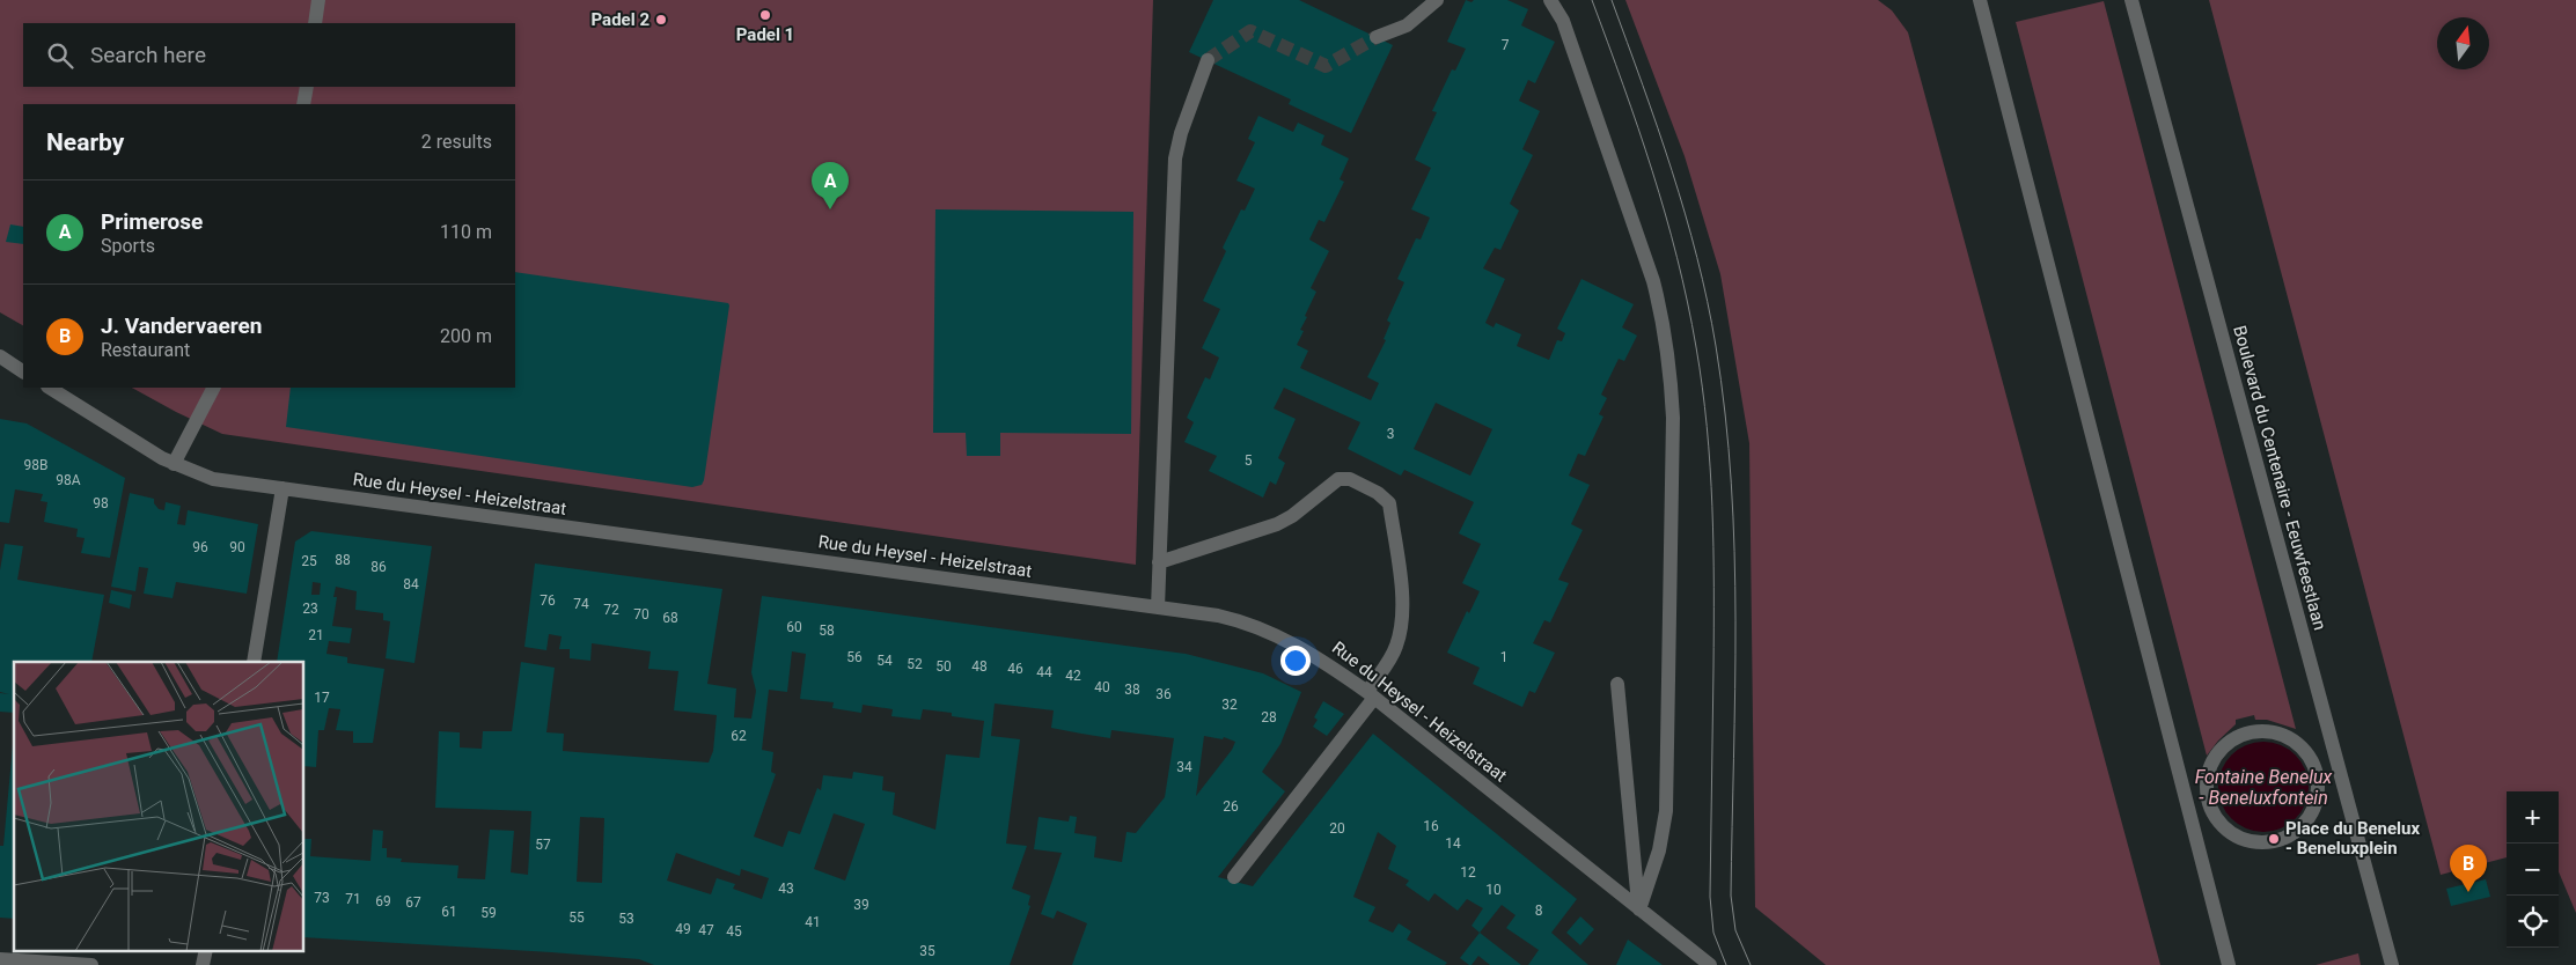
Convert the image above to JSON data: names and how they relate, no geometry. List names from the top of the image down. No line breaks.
{"streets":{"street":["Boulevard du Centenaire - Eeuwfeestlaan","Rue du Heysel - Heizelstraat"]},"water":["Fontaine Benelux - Beneluxfontein"],"places":["Padel 1","Padel 2","Place du Benelux - Beneluxplein"],"house_numbers":["7","3","5","98B","98A","98","96","90","88","25","86","84","76","74","23","72","70","68","60","58","21","56","1","54","52","50","48","46","44","42","40","38","36","17","32","28","62","34","26","16","20","14","57","12","43","10","73","71","69","67","39","8","61","59","55","53","41","49","47","45","35"],"north":"top","page":{"search":"Search here","heading":["Nearby","2 results"],"pins":["A","B"],"list":[{"mark":"A","name":"Primerose","note":"Sports","value":"110 m"},{"mark":"B","name":"J. Vandervaeren","note":"Restaurant","value":"200 m"}],"map_buttons":["+","−"]}}
